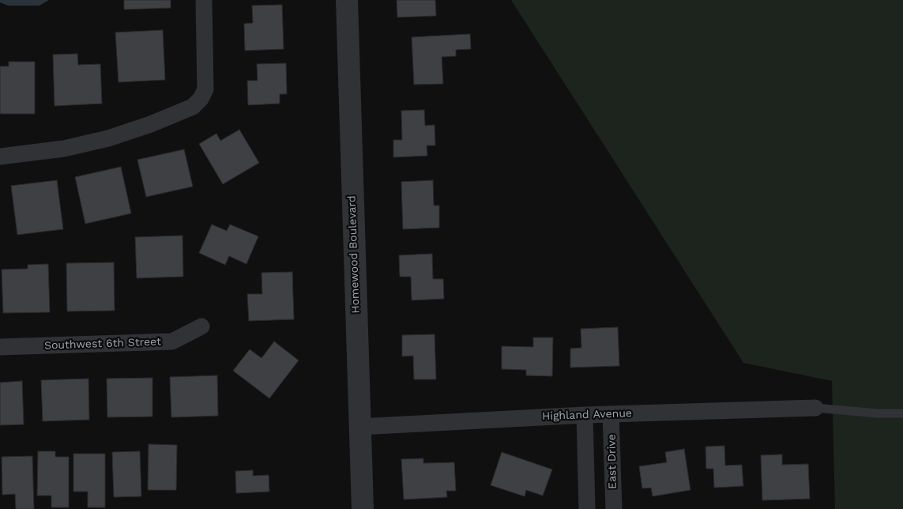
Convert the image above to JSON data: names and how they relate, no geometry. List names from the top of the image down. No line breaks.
{"streets":{"street":["Homewood Boulevard","Southwest 6th Street","Highland Avenue","East Drive"]},"crossings":[["Homewood Boulevard","Highland Avenue"],["Highland Avenue","East Drive"]]}
